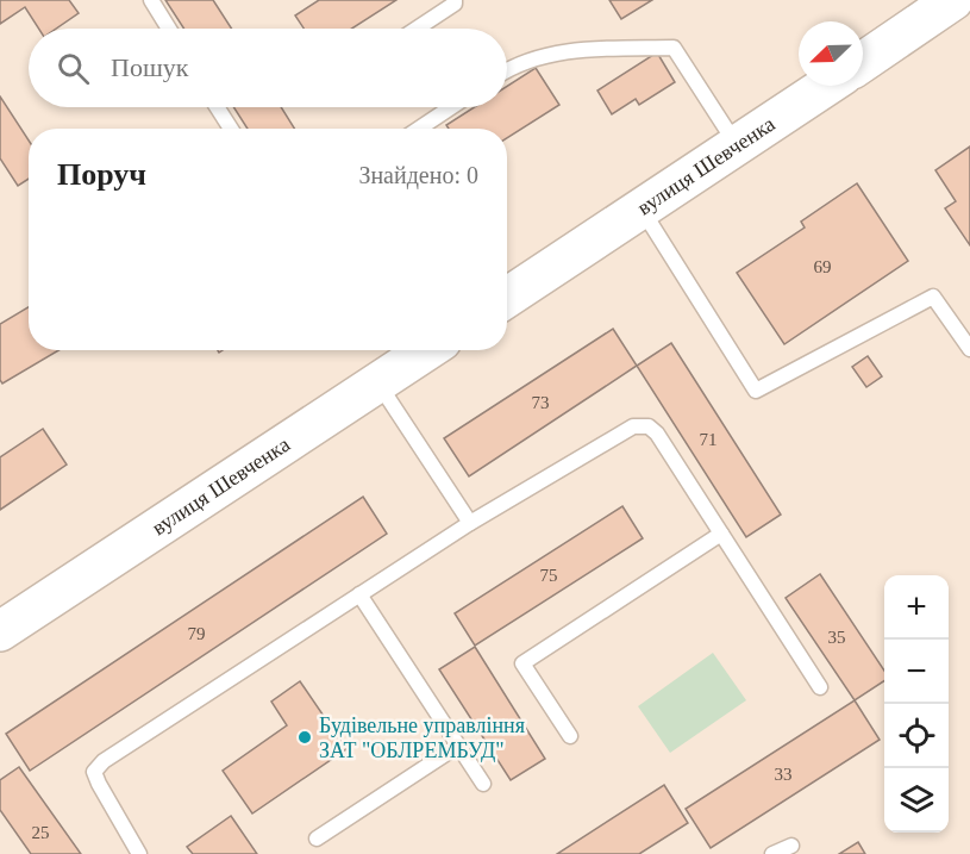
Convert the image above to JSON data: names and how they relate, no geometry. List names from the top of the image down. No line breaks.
{"streets":{"street":["вулиця Шевченка"]},"places":["Будівельне управління ЗАТ \"ОБЛРЕМБУД\""],"house_numbers":["69","73","71","75","79","35","33","25"],"north":"bottom left","page":{"search":"Пошук","heading":["Поруч","Знайдено: 0"],"map_buttons":["+","−"]}}
